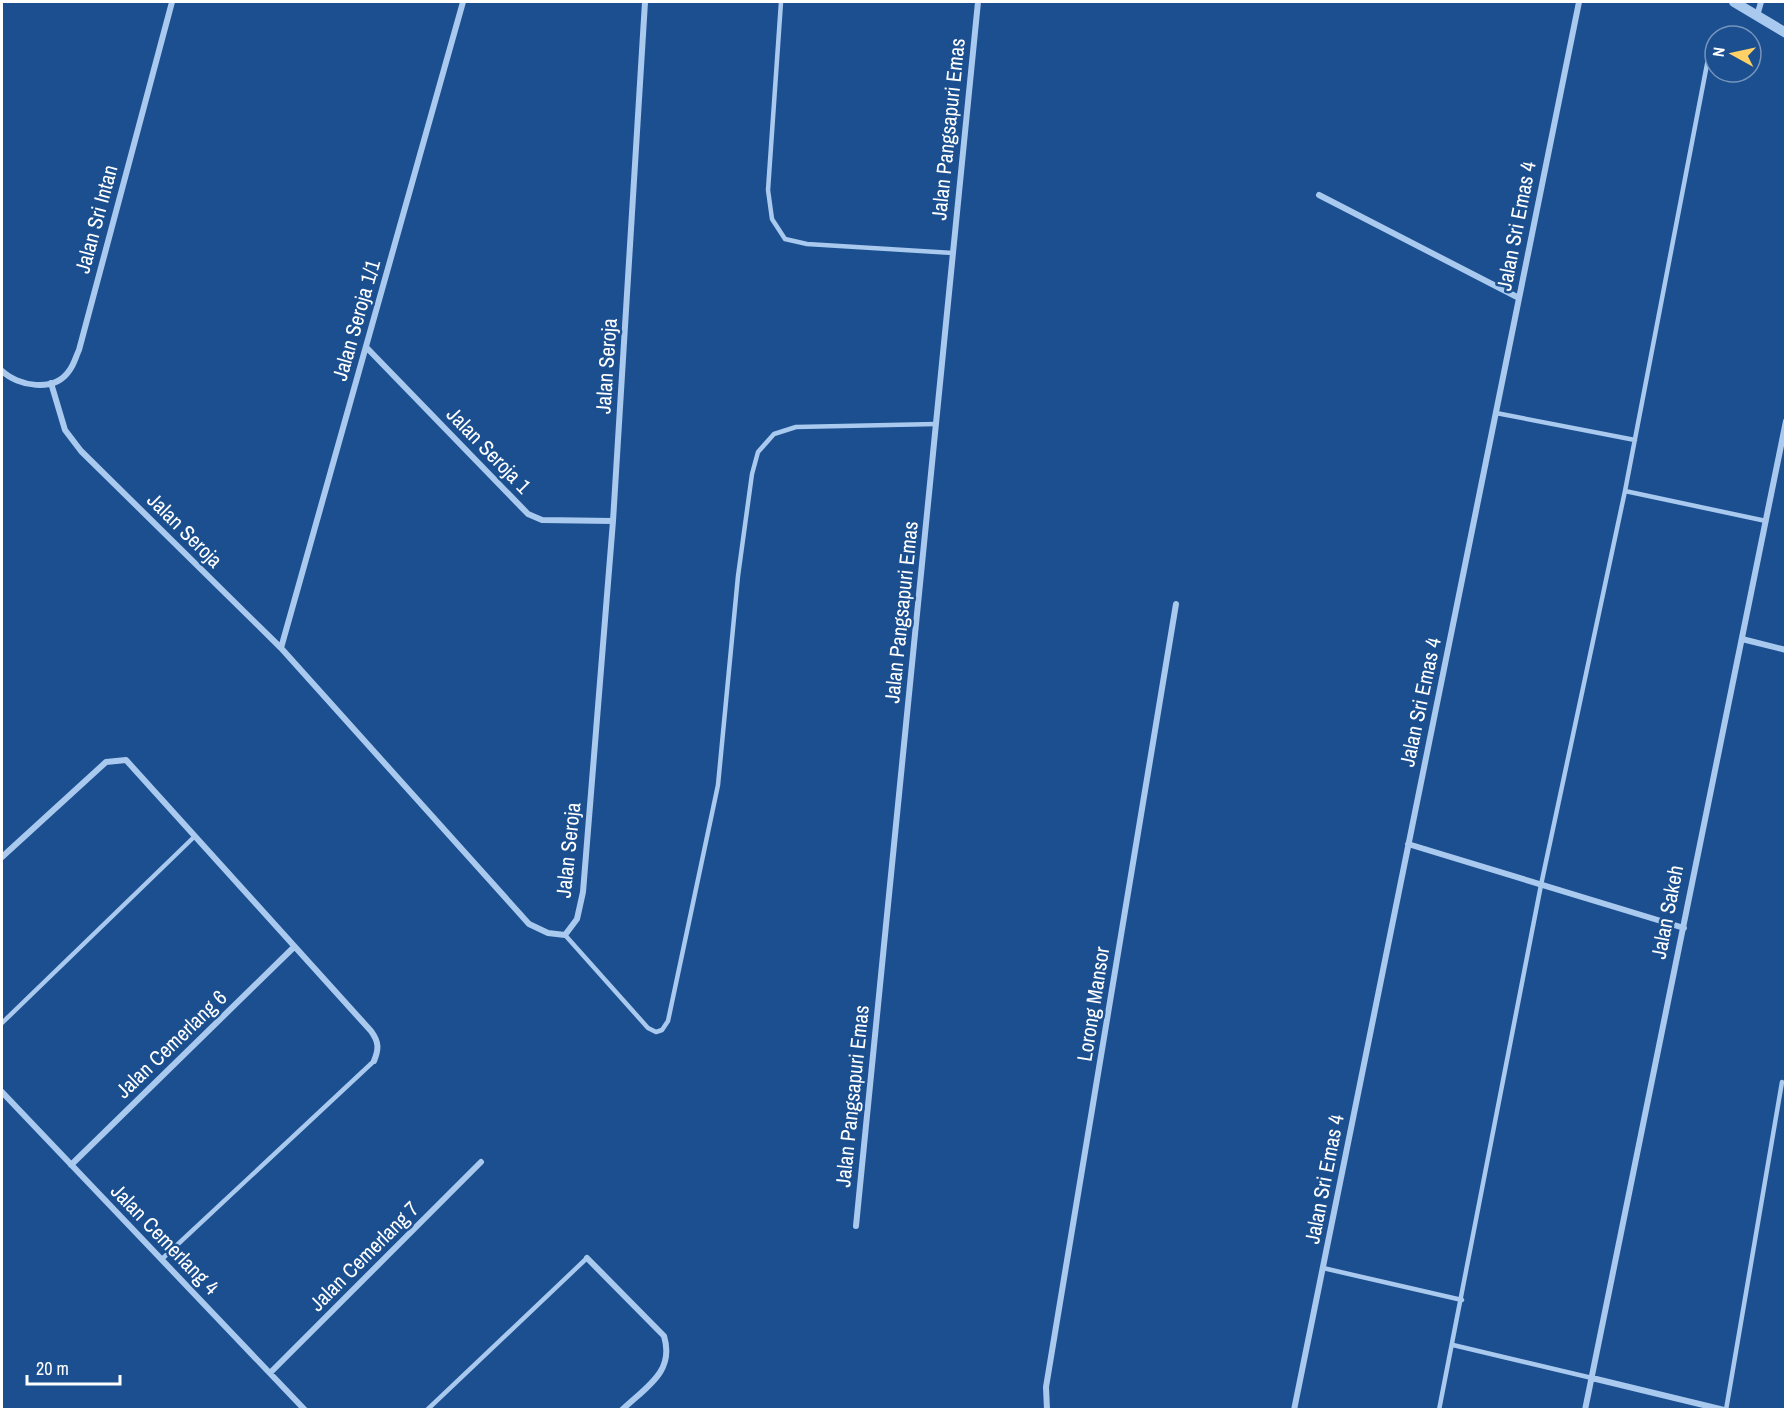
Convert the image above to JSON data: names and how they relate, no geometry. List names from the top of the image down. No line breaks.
{"streets":{"street":["Jalan Pangsapuri Emas","Jalan Sri Intan","Jalan Sri Emas 4","Jalan Seroja 1/1","Jalan Seroja","Jalan Seroja 1","Jalan Sakeh","Lorong Mansor","Jalan Cemerlang 6","Jalan Cemerlang 4","Jalan Cemerlang 7"]},"crossings":[["Jalan Sri Intan","Jalan Seroja"],["Jalan Seroja 1/1","Jalan Seroja"],["Jalan Seroja 1/1","Jalan Seroja 1"],["Jalan Seroja","Jalan Seroja 1"],["Jalan Cemerlang 6","Jalan Cemerlang 4"],["Jalan Cemerlang 4","Jalan Cemerlang 7"]],"scale_bar":"20 m","north":"left"}
